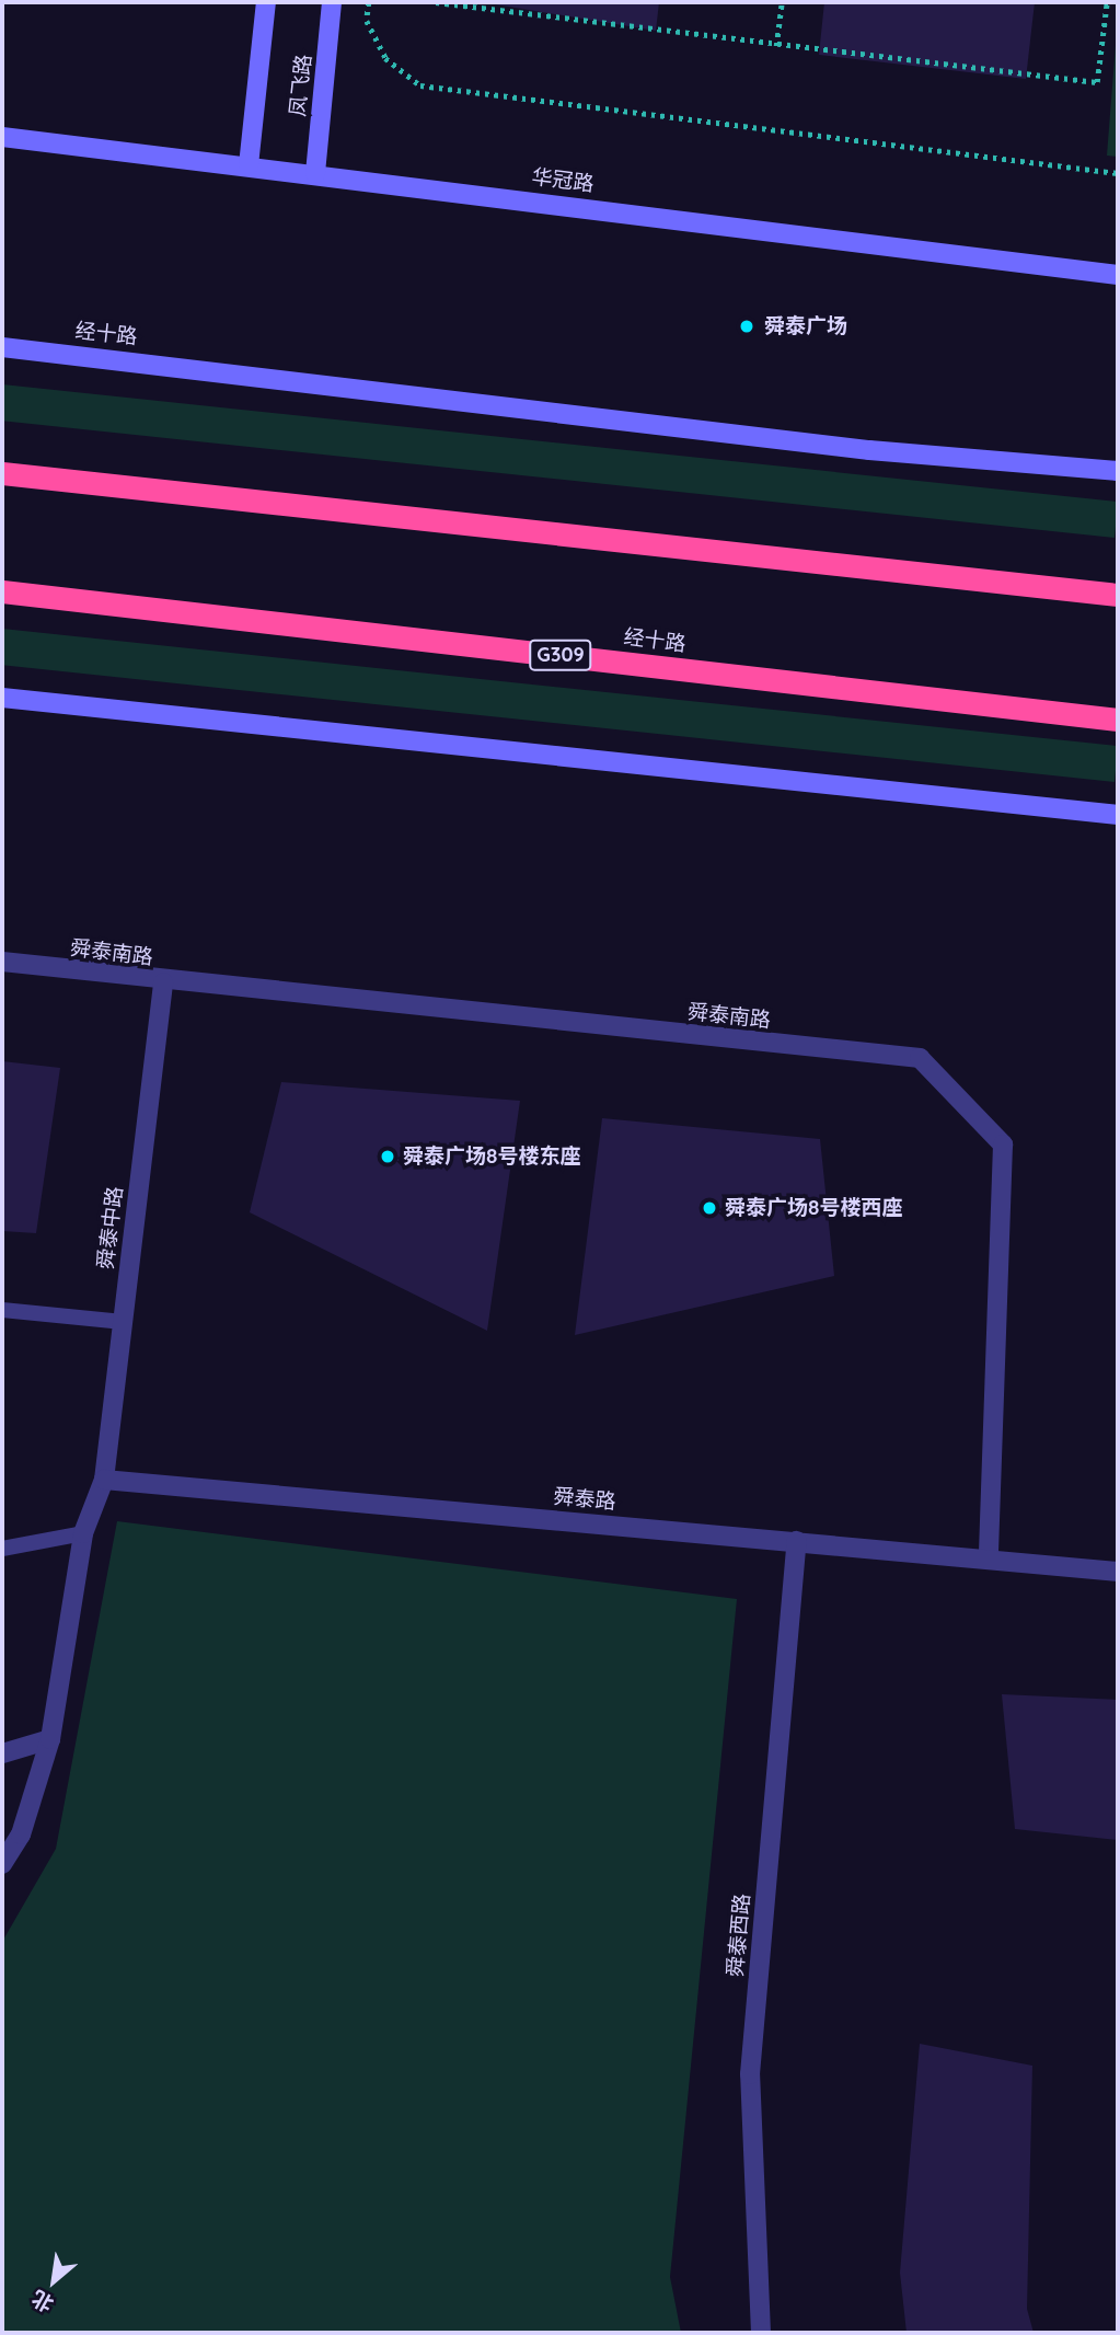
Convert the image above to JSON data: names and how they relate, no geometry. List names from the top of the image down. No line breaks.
{"streets":{"highway":["经十路","G309"],"main road":["凤飞路","华冠路"],"street":["舜泰南路","舜泰中路","舜泰路","舜泰西路"]},"crossings":[["凤飞路","华冠路"],["舜泰南路","舜泰中路"],["舜泰南路","舜泰路"],["舜泰中路","舜泰路"],["舜泰路","舜泰西路"]],"places":["舜泰广场","舜泰广场8号楼东座","舜泰广场8号楼西座"],"north":"bottom left"}
